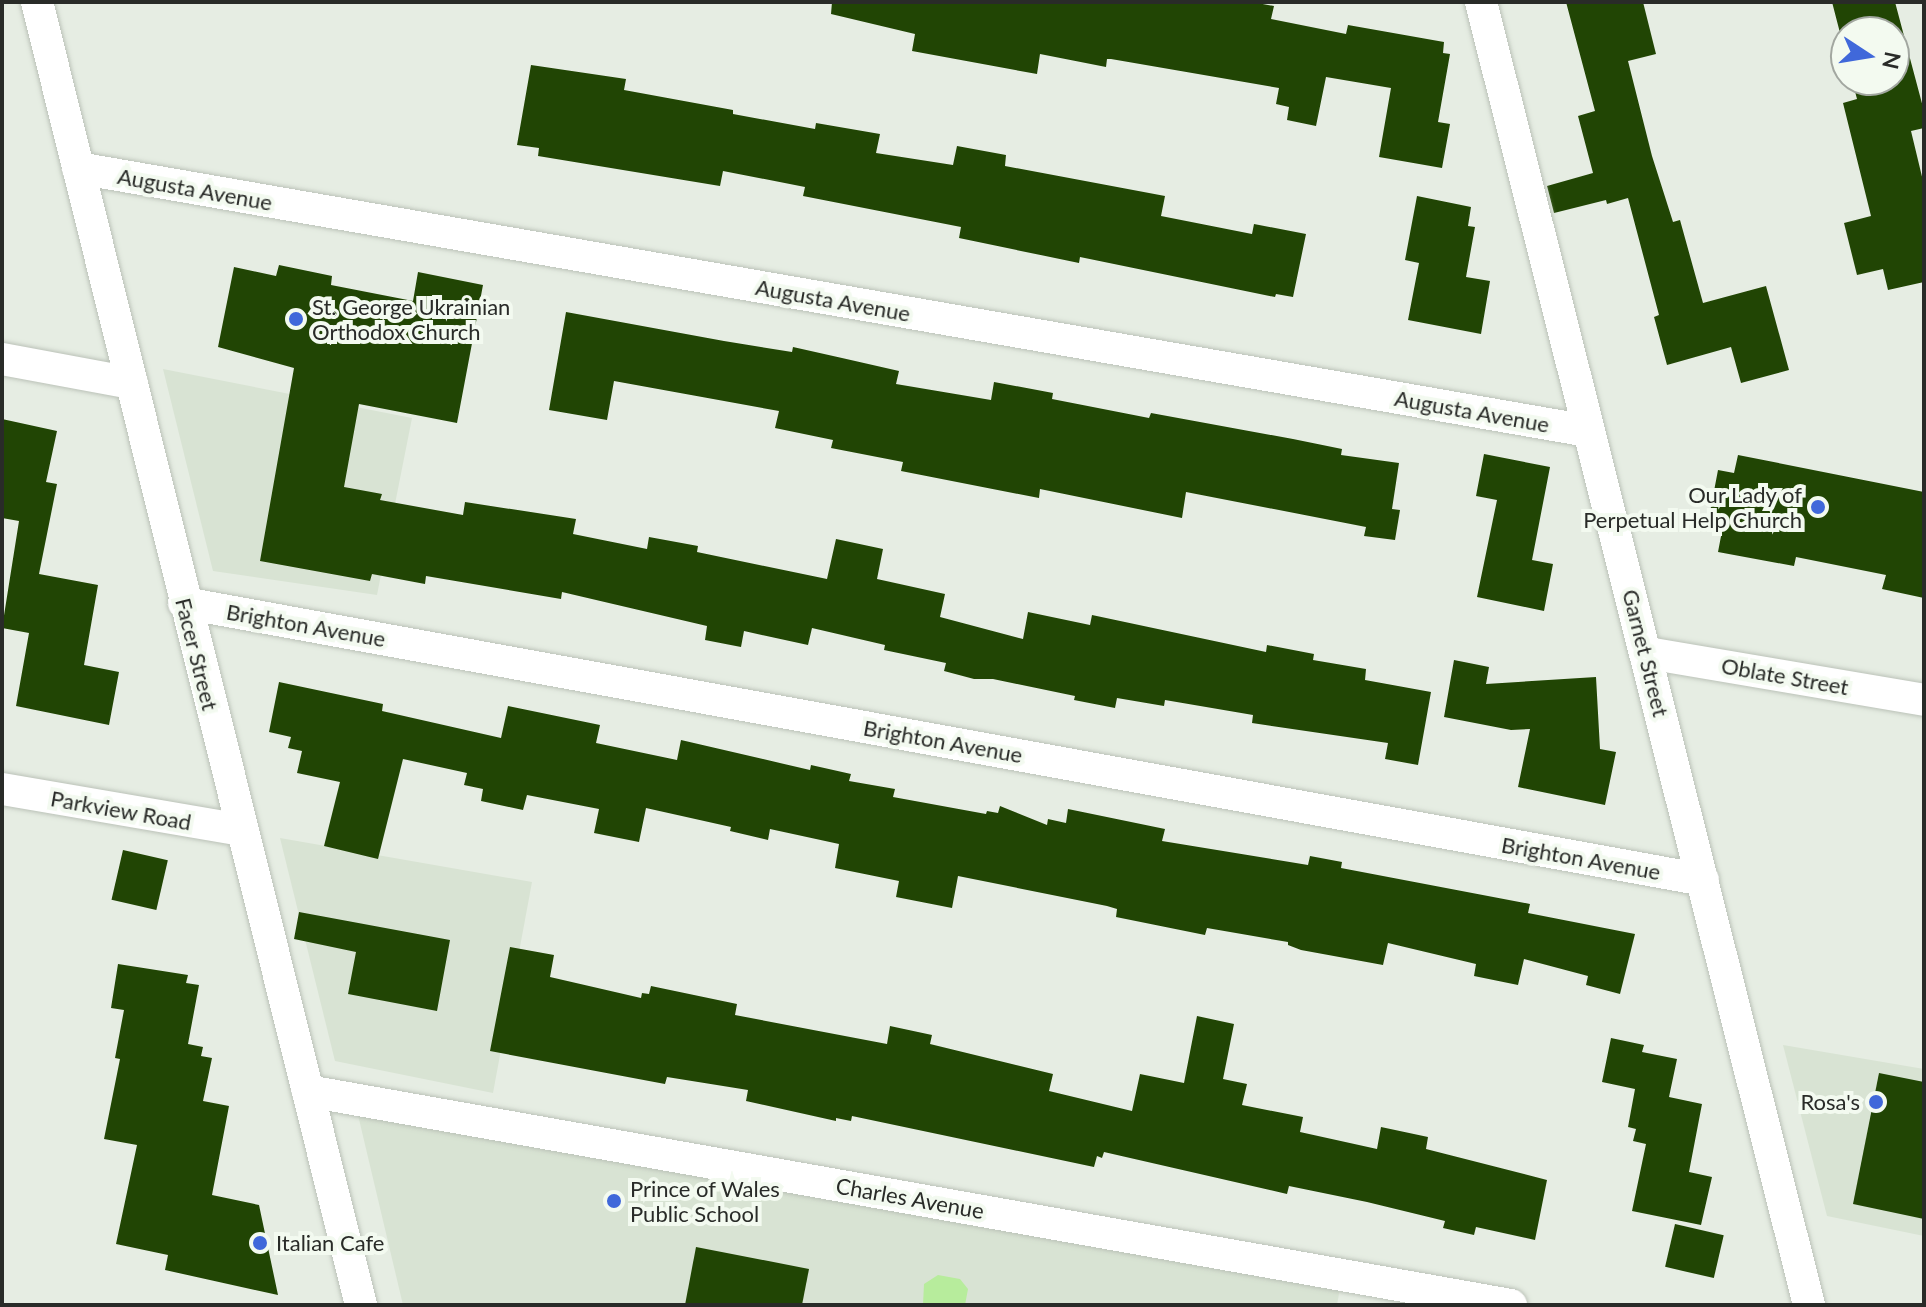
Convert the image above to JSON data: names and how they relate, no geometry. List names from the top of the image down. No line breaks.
{"streets":{"street":["Augusta Avenue","Brighton Avenue","Garnet Street","Facer Street","Oblate Street","Parkview Road","Charles Avenue"]},"crossings":[["Augusta Avenue","Garnet Street"],["Augusta Avenue","Facer Street"],["Brighton Avenue","Garnet Street"],["Brighton Avenue","Facer Street"],["Garnet Street","Oblate Street"],["Facer Street","Parkview Road"],["Facer Street","Charles Avenue"]],"places":["St. George Ukrainian Orthodox Church","Our Lady of Perpetual Help Church","Rosa's","Prince of Wales Public School","Italian Cafe"],"north":"right"}
